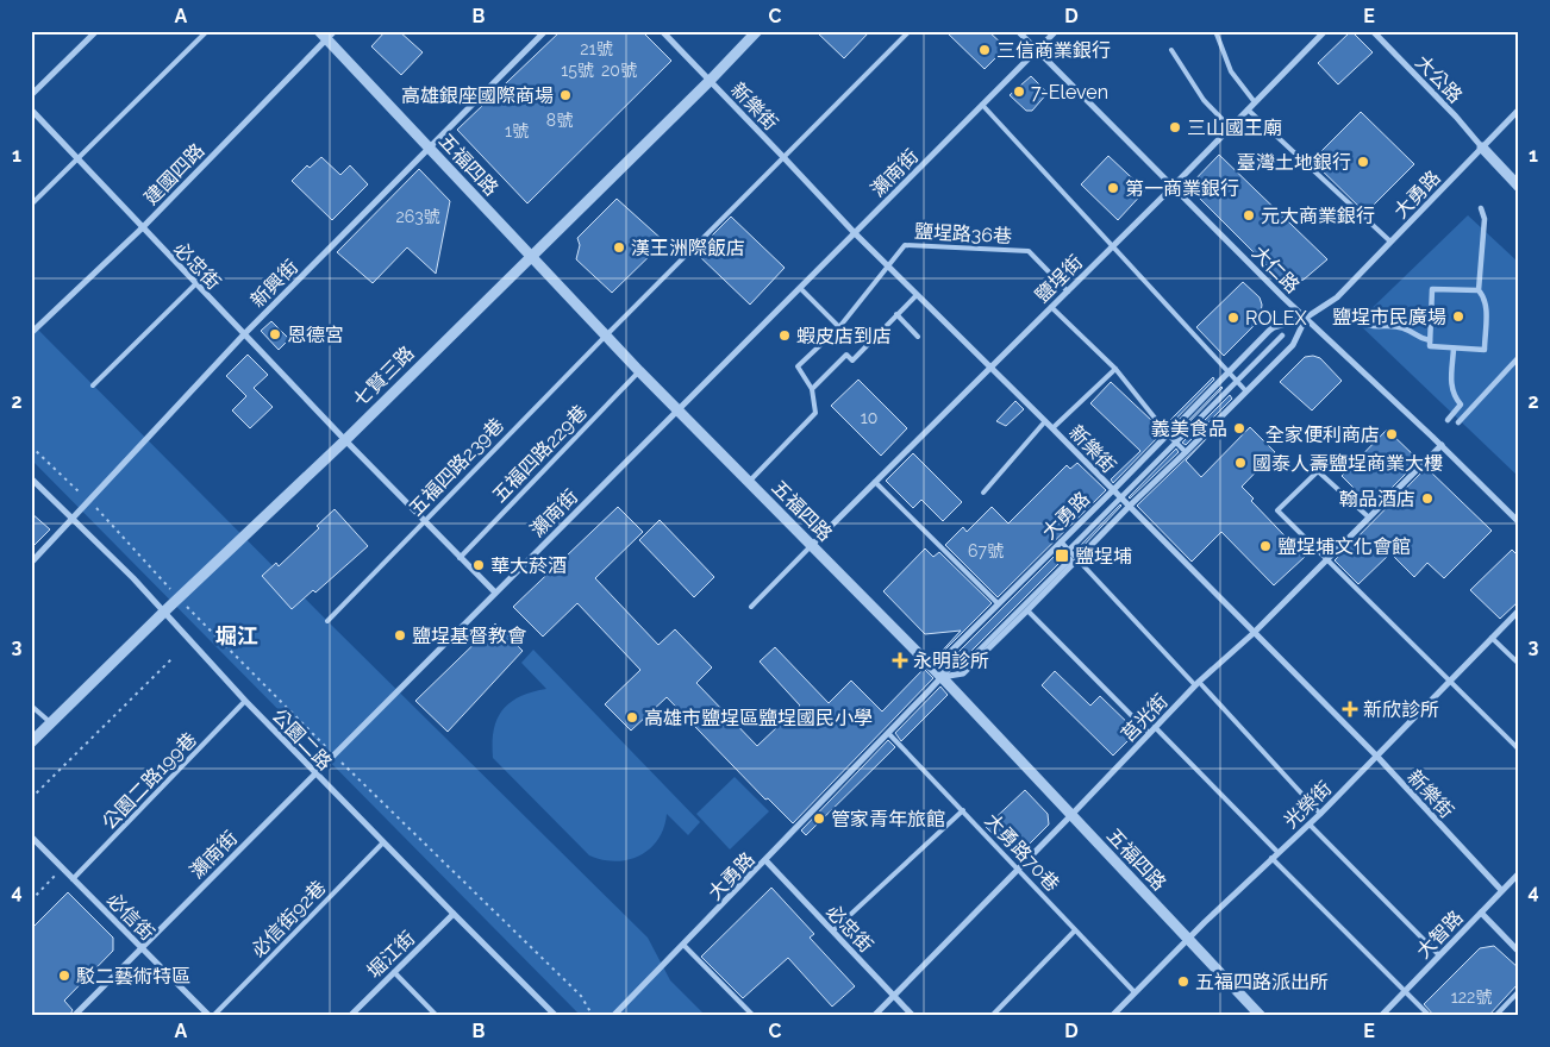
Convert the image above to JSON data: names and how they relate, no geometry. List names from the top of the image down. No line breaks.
{"streets":{"street":["大公路","新樂街","五福四路","瀨南街","建國四路","大勇路","必忠街","大仁路","鹽埕街","新興街","七賢三路","莒光街","公園二路","光榮街","必信街","大智路","堀江街"],"lane":["鹽埕路36巷","五福四路229巷","五福四路239巷","公園二路199巷","大勇路70巷","必信街92巷"]},"crossings":[["大公路","大勇路"],["新樂街","瀨南街"],["新樂街","大勇路"],["新樂街","鹽埕路36巷"],["新樂街","鹽埕街"],["新樂街","七賢三路"],["新樂街","五福四路239巷"],["新樂街","莒光街"],["新樂街","光榮街"],["新樂街","大智路"],["五福四路","瀨南街"],["五福四路","建國四路"],["五福四路","大勇路"],["五福四路","鹽埕街"],["五福四路","新興街"],["五福四路","七賢三路"],["五福四路","五福四路229巷"],["五福四路","五福四路239巷"],["五福四路","莒光街"],["五福四路","光榮街"],["瀨南街","必忠街"],["瀨南街","大仁路"],["瀨南街","公園二路"],["瀨南街","必信街"],["建國四路","必忠街"],["大勇路","必忠街"],["大勇路","大仁路"],["大勇路","大勇路70巷"],["鹽埕路36巷","鹽埕街"],["必忠街","新興街"],["必忠街","七賢三路"],["必忠街","五福四路229巷"],["必忠街","五福四路239巷"],["必忠街","莒光街"],["大仁路","鹽埕街"],["大仁路","莒光街"],["新興街","公園二路"],["七賢三路","公園二路"],["莒光街","大勇路70巷"],["公園二路","公園二路199巷"],["公園二路","必信街92巷"],["公園二路","堀江街"],["公園二路199巷","必信街"],["光榮街","大勇路70巷"],["必信街","必信街92巷"]],"districts":["堀江"],"places":{"other":["三信商業銀行","7-Eleven","高雄銀座國際商場","三山國王廟","臺灣土地銀行","第一商業銀行","元大商業銀行","漢王洲際飯店","鹽埕市民廣場","ROLEX","恩德宮","蝦皮店到店","義美食品","全家便利商店","國泰人壽鹽埕商業大樓","翰品酒店","鹽埕埔文化會館","華大菸酒","鹽埕基督教會","高雄市鹽埕區鹽埕國民小學","管家青年旅館","駁二藝術特區","五福四路派出所"],"transit":["鹽埕埔"],"health":["永明診所","新欣診所"]},"house_numbers":["21號","15號","20號","8號","1號","263號","10","67號","122號"],"grid":{"columns":["A","B","C","D","E"],"rows":["1","2","3","4"]}}
